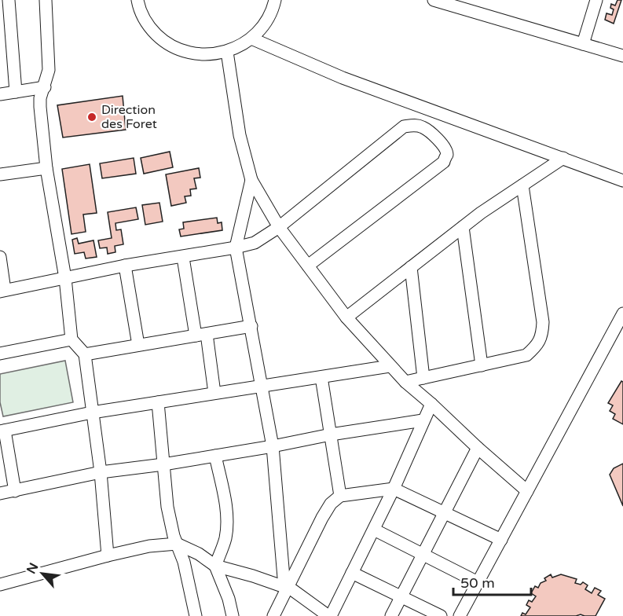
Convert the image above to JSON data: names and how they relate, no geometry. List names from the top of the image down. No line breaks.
{"places":["Direction des Foret"],"scale_bar":"50 m","north":"top left"}
